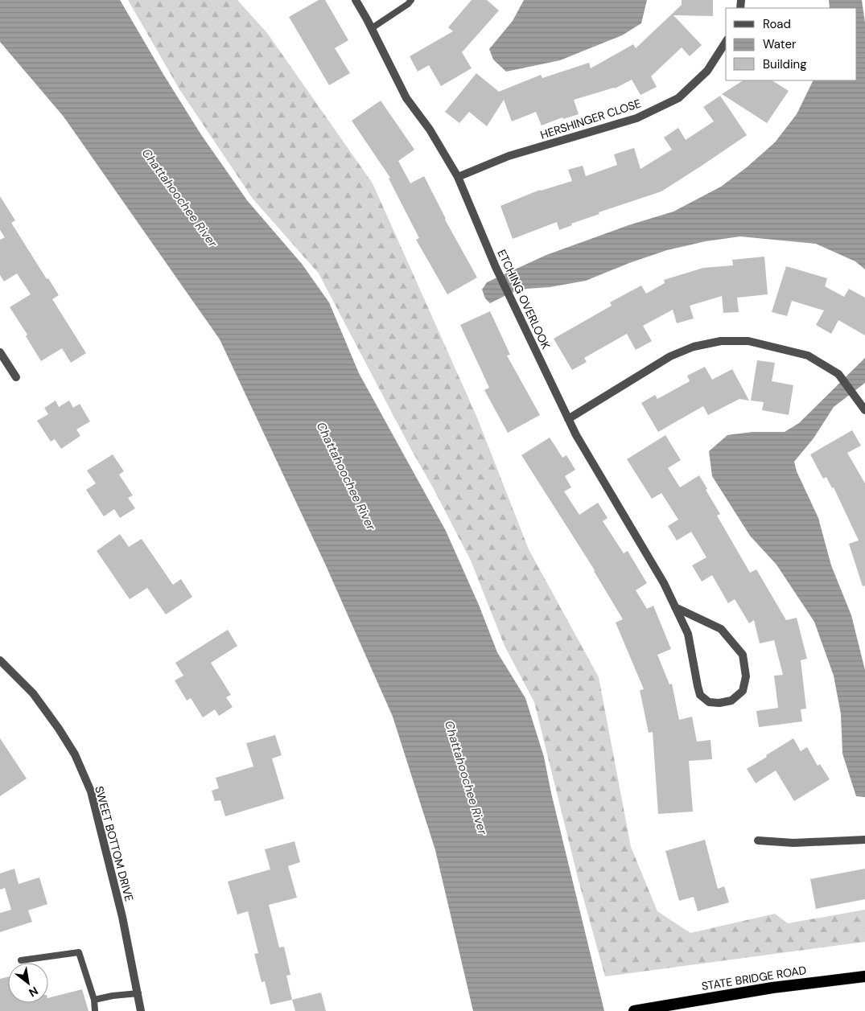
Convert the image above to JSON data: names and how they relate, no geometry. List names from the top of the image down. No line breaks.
{"streets":{"highway":["STATE BRIDGE ROAD"],"street":["HERSHINGER CLOSE","ETCHING OVERLOOK","SWEET BOTTOM DRIVE"]},"crossings":[["HERSHINGER CLOSE","ETCHING OVERLOOK"]],"water":["Chattahoochee River"],"legend":["Road","Water","Building"],"north":"bottom right"}
